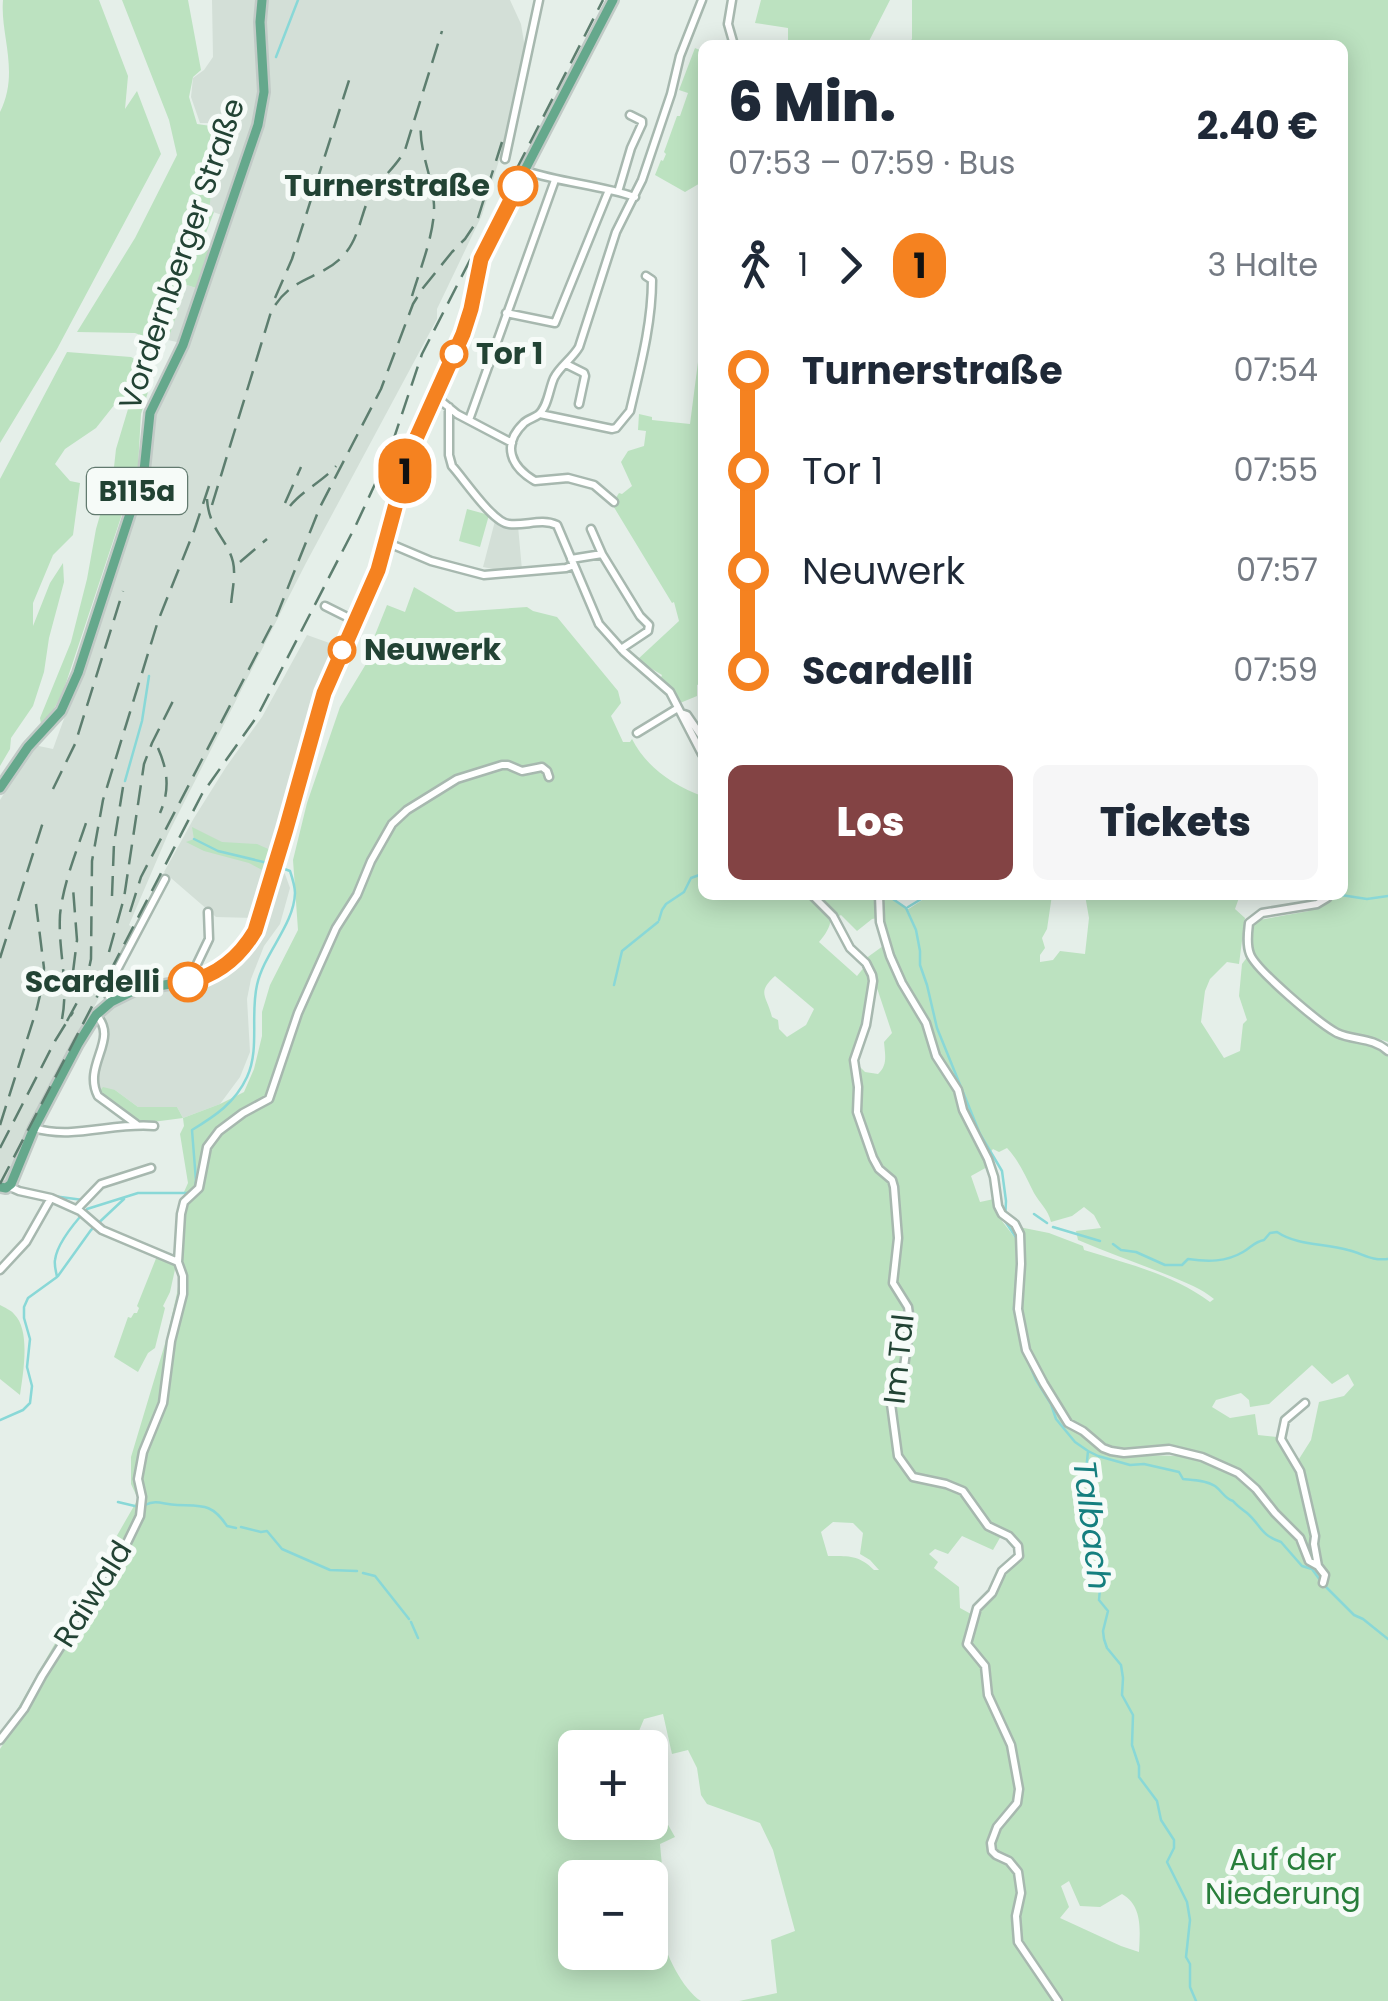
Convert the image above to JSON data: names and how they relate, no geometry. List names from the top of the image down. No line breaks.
{"streets":{"main road":["Vordernberger Straße","B115a"],"street":["Im Tal","Raiwald"]},"water":["Talbach"],"parks":["Auf der Niederung"],"places":["Turnerstraße","Tor 1","Neuwerk","Scardelli"],"lines":["bus line 1"],"page":{"on_map":"1","heading":["6 Min.","07:53 – 07:59 · Bus","2.40 €"],"legs":["1","1","3 Halte"],"list":[{"name":"Turnerstraße","value":"07:54"},{"name":"Tor 1","value":"07:55"},{"name":"Neuwerk","value":"07:57"},{"name":"Scardelli","value":"07:59"}],"buttons":["Los","Tickets"],"map_buttons":["+","−"]}}
